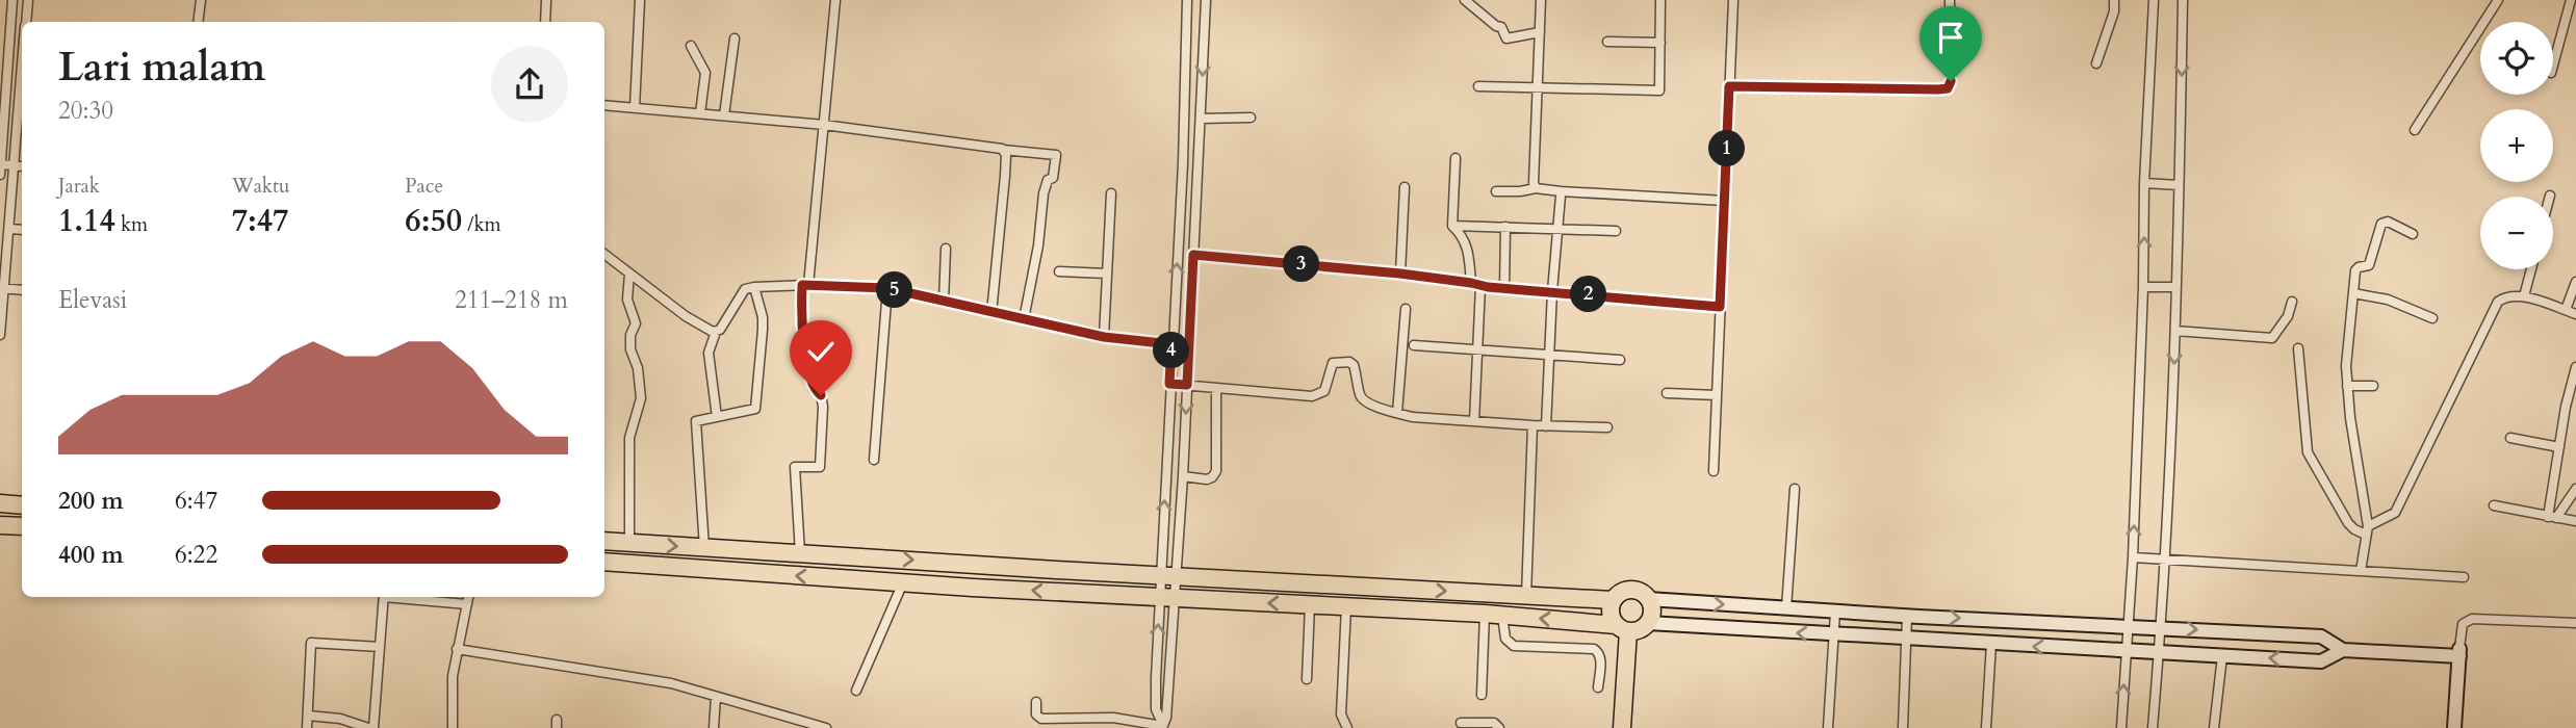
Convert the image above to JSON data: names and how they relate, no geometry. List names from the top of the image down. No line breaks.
{"page":{"map_buttons":["+","−"],"heading":["Lari malam","20:30"],"pins":["1","3","5","2","4"],"stats":[["Jarak","1.14 km"],["Waktu","7:47"],["Pace","6:50 /km"]],"chart":["Elevasi","211–218 m"],"list":[{"name":"200 m","note":"6:47"},{"name":"400 m","note":"6:22"}]}}
